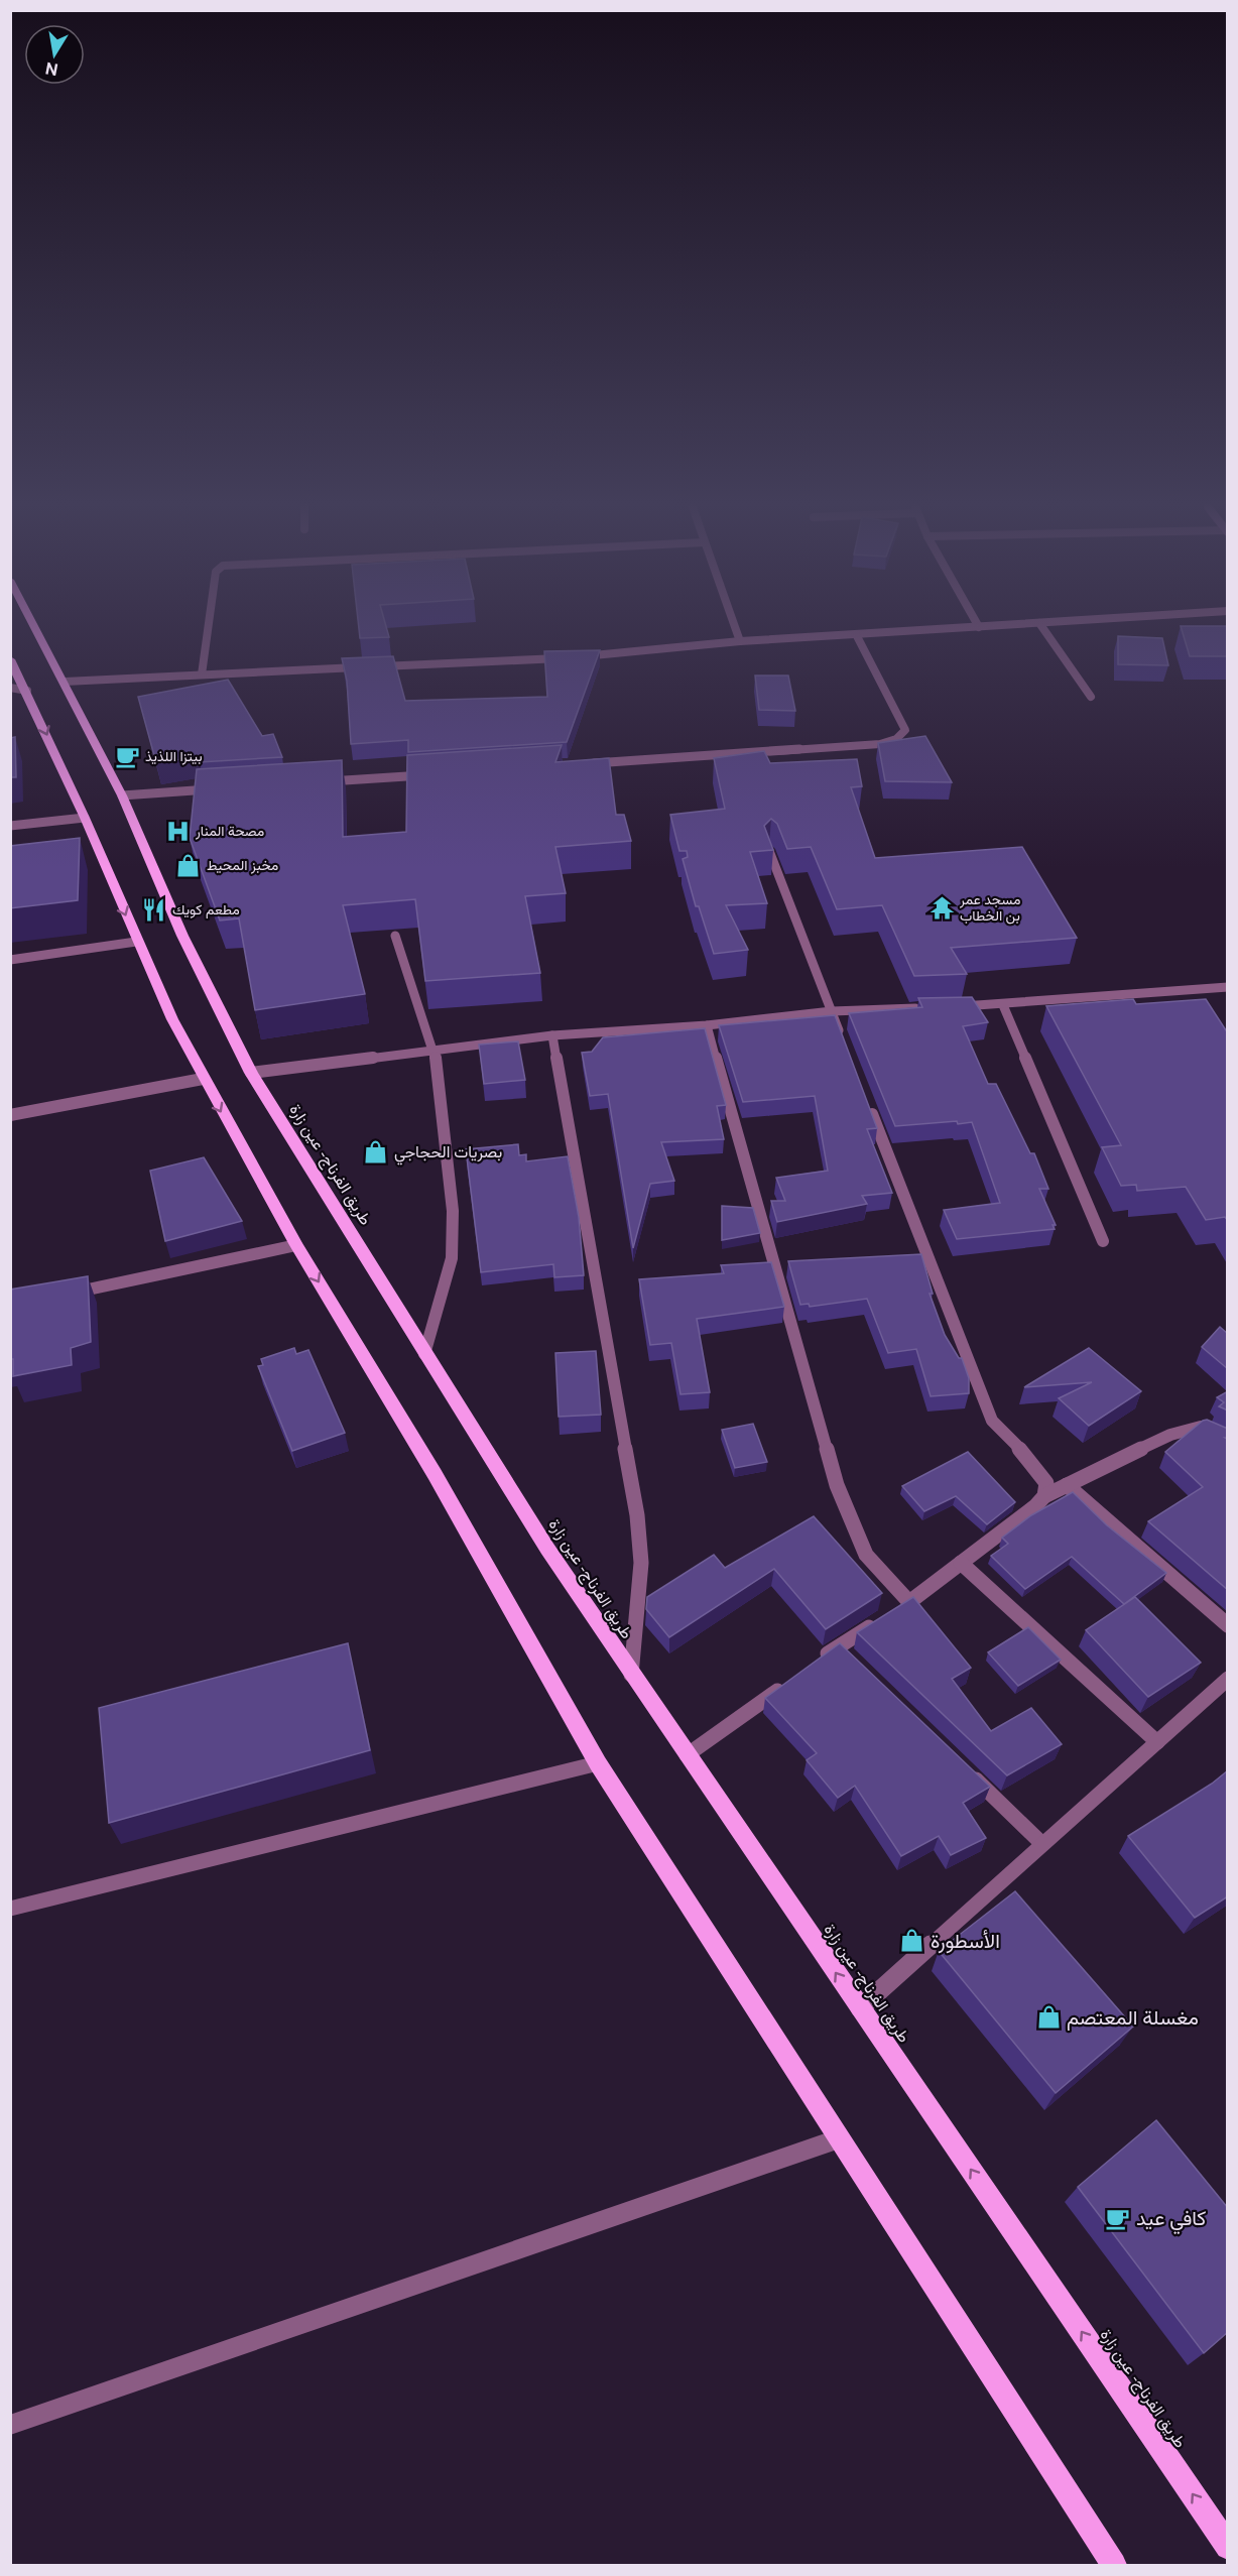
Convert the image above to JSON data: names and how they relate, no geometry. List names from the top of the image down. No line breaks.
{"streets":{"main road":["طريق الفرناج - عين زارة"]},"places":{"cafe":["بيتزا اللذيذ","كافي عيد"],"hospital":["مصحة المنار"],"shop":["مخبز المحيط","بصريات الحجاجي","الأسطورة","مغسلة المعتصم"],"temple":["مسجد عمر بن الخطاب"],"restaurant":["مطعم كويك"]},"north":"bottom"}
